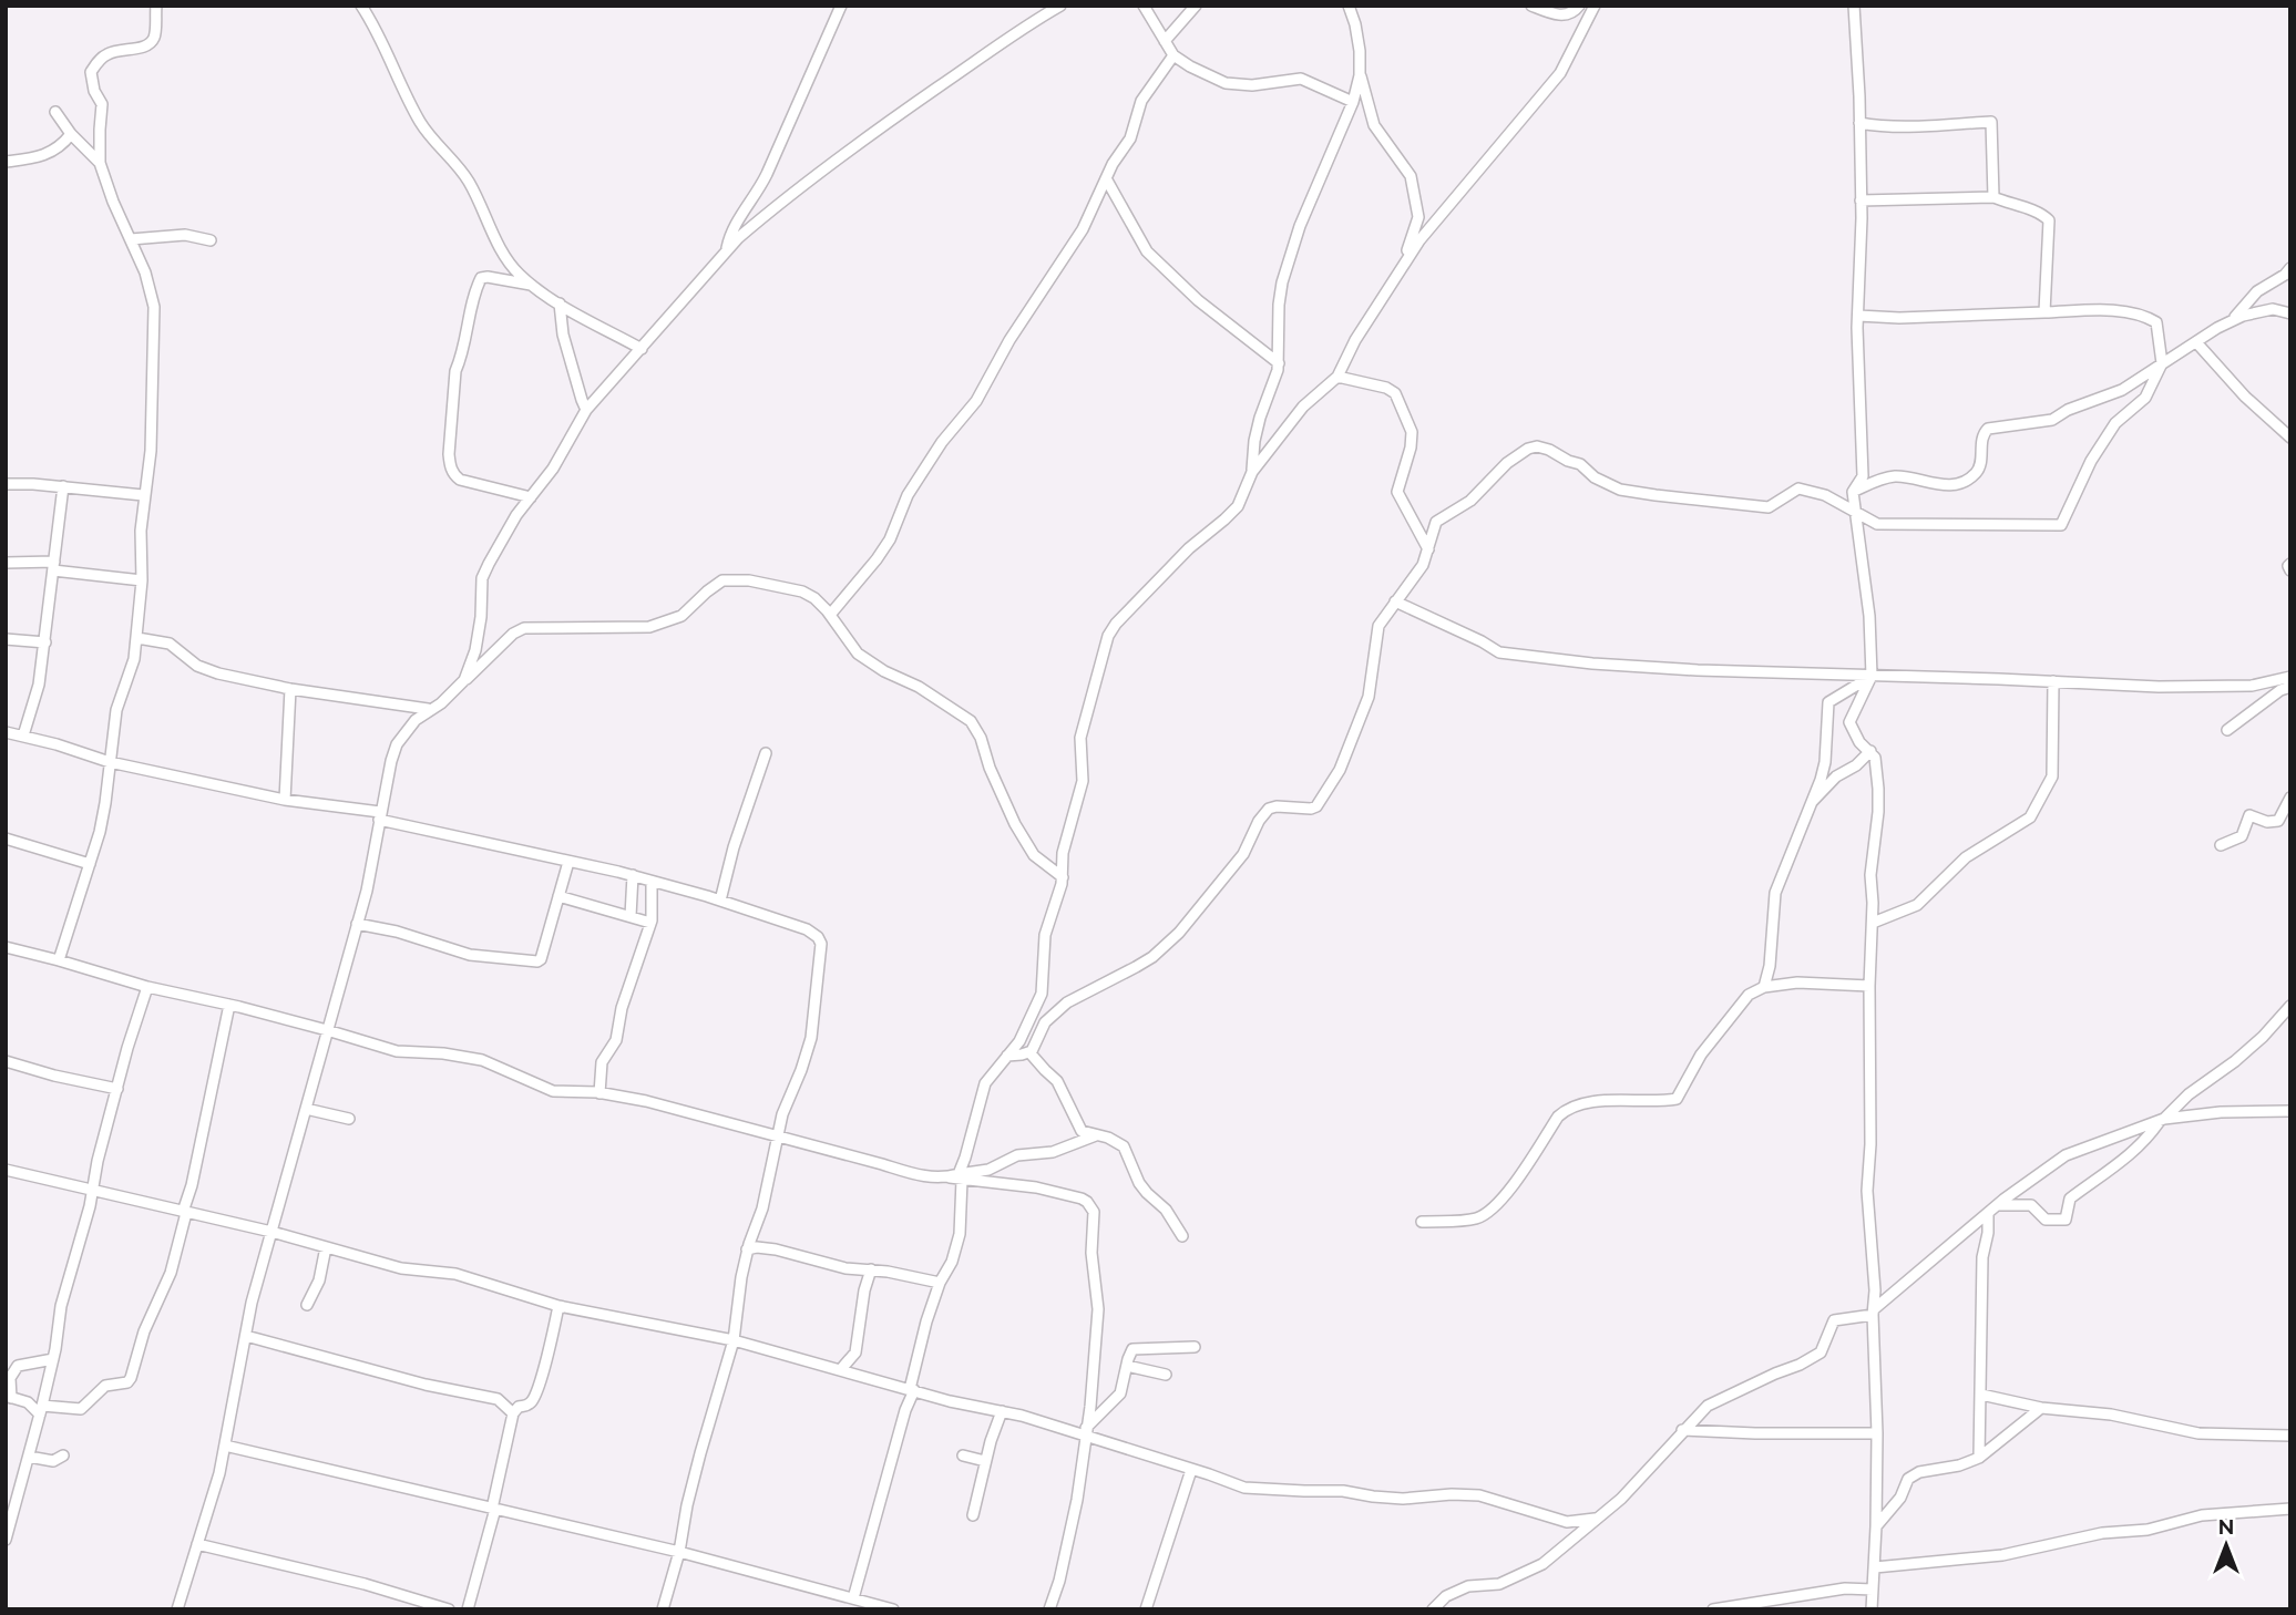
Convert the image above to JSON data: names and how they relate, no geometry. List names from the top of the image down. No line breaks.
{"north":"top"}
